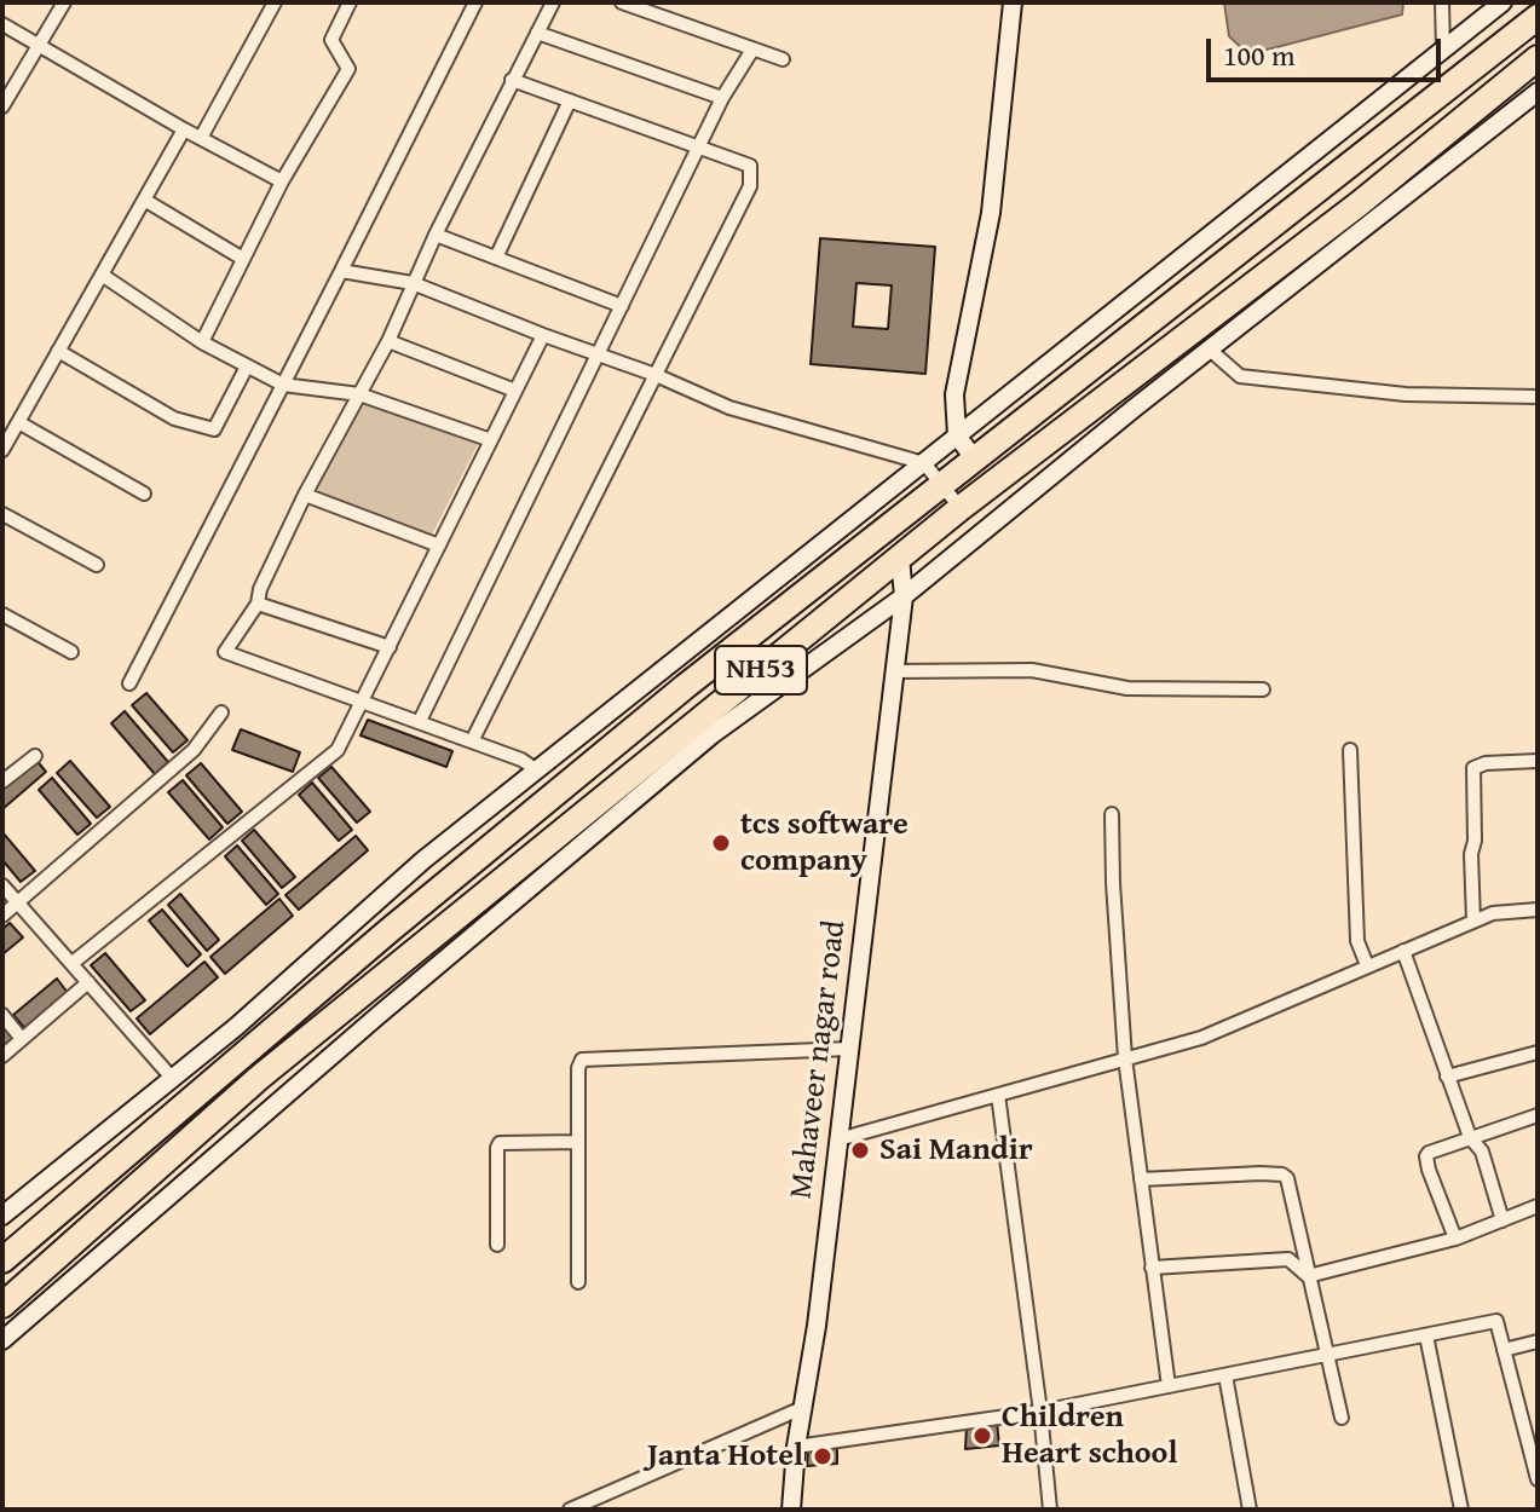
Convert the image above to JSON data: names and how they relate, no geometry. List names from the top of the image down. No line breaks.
{"streets":{"highway":["NH53"],"main road":["Mahaveer nagar road"]},"crossings":[["NH53","Mahaveer nagar road"]],"places":["tcs software company","Sai Mandir","Children Heart school","Janta Hotel"],"scale_bar":"100 m"}
